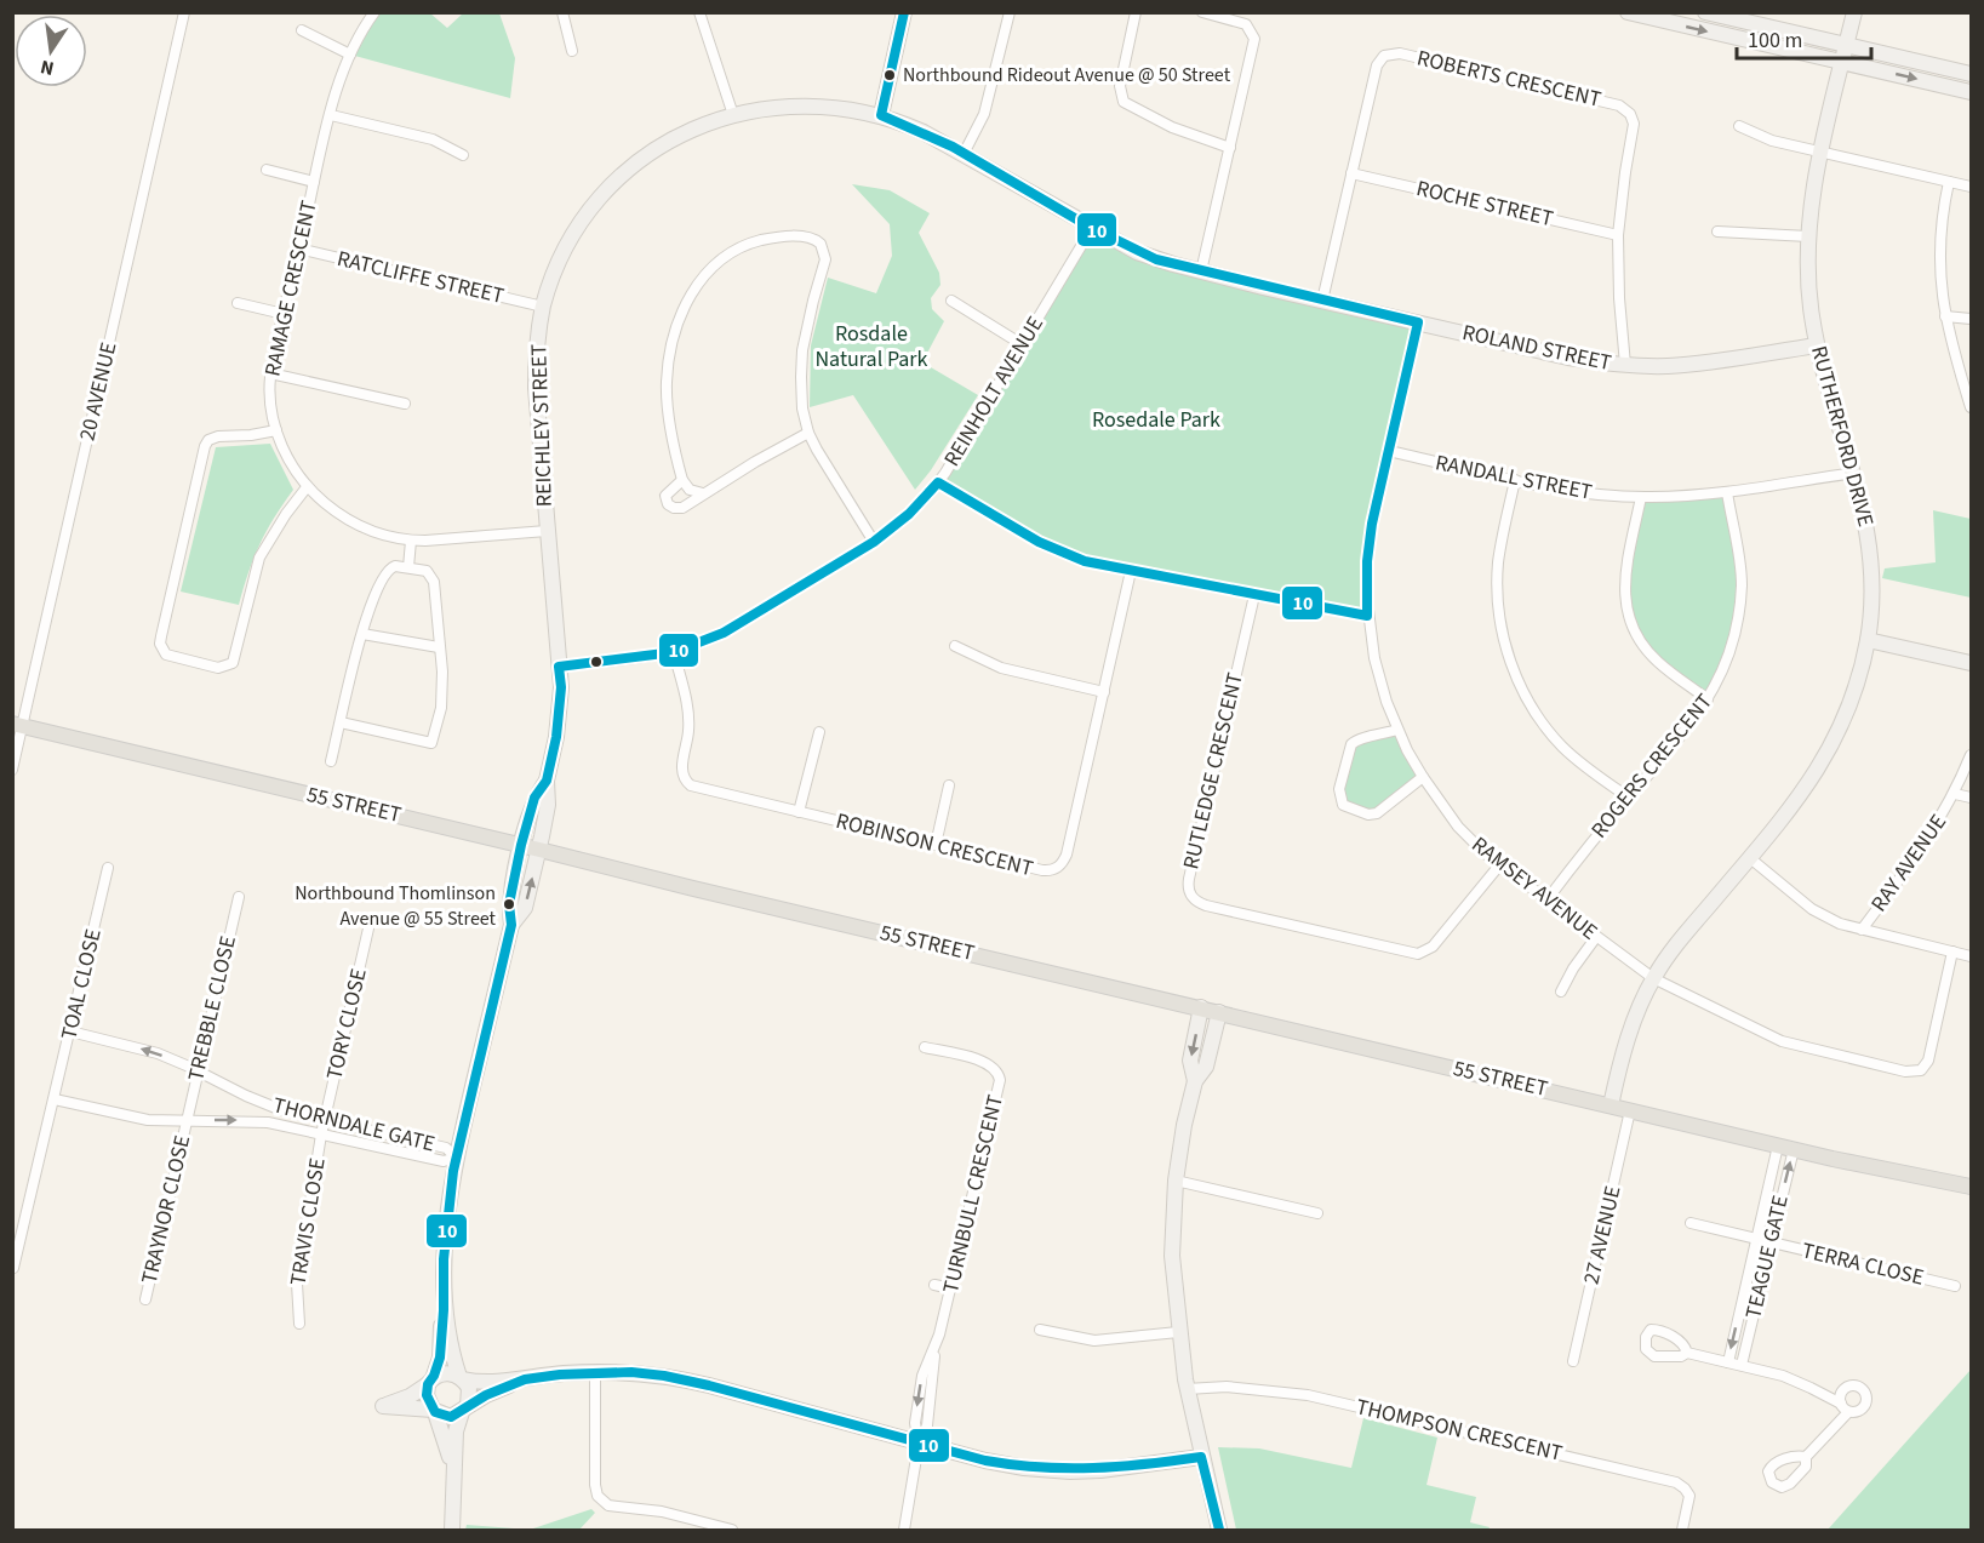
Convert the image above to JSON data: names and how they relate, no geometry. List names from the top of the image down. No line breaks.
{"streets":{"main road":["55 STREET"],"street":["ROBERTS CRESCENT","ROCHE STREET","RATCLIFFE STREET","RAMAGE CRESCENT","ROLAND STREET","20 AVENUE","REINHOLT AVENUE","REICHLEY STREET","RUTHERFORD DRIVE","RANDALL STREET","ROGERS CRESCENT","RUTLEDGE CRESCENT","ROBINSON CRESCENT","RAY AVENUE","RAMSEY AVENUE","TOAL CLOSE","TREBBLE CLOSE","TORY CLOSE","THORNDALE GATE","TURNBULL CRESCENT","TRAYNOR CLOSE","TRAVIS CLOSE","27 AVENUE","TEAGUE GATE","TERRA CLOSE","THOMPSON CRESCENT"]},"crossings":[["ROBERTS CRESCENT","ROCHE STREET"],["ROBERTS CRESCENT","ROLAND STREET"],["RATCLIFFE STREET","RAMAGE CRESCENT"],["RATCLIFFE STREET","REICHLEY STREET"],["RAMAGE CRESCENT","REICHLEY STREET"],["ROLAND STREET","REICHLEY STREET"],["ROLAND STREET","RUTHERFORD DRIVE"],["ROLAND STREET","RAMSEY AVENUE"],["20 AVENUE","55 STREET"],["REINHOLT AVENUE","REICHLEY STREET"],["REINHOLT AVENUE","ROBINSON CRESCENT"],["REICHLEY STREET","55 STREET"],["RUTHERFORD DRIVE","RANDALL STREET"],["RUTHERFORD DRIVE","55 STREET"],["RUTHERFORD DRIVE","RAMSEY AVENUE"],["RANDALL STREET","ROGERS CRESCENT"],["RANDALL STREET","RAMSEY AVENUE"],["ROGERS CRESCENT","RAMSEY AVENUE"],["RUTLEDGE CRESCENT","RAMSEY AVENUE"],["55 STREET","27 AVENUE"],["55 STREET","TEAGUE GATE"],["TOAL CLOSE","THORNDALE GATE"],["TREBBLE CLOSE","THORNDALE GATE"],["TREBBLE CLOSE","TRAYNOR CLOSE"],["TORY CLOSE","THORNDALE GATE"],["TORY CLOSE","TRAVIS CLOSE"],["THORNDALE GATE","TRAYNOR CLOSE"],["THORNDALE GATE","TRAVIS CLOSE"],["TEAGUE GATE","TERRA CLOSE"]],"parks":["Rosdale Natural Park","Rosedale Park"],"places":["Northbound Rideout Avenue @ 50 Street","Northbound Thomlinson Avenue @ 55 Street"],"lines":["transit line 10"],"scale_bar":"100 m","north":"bottom"}
